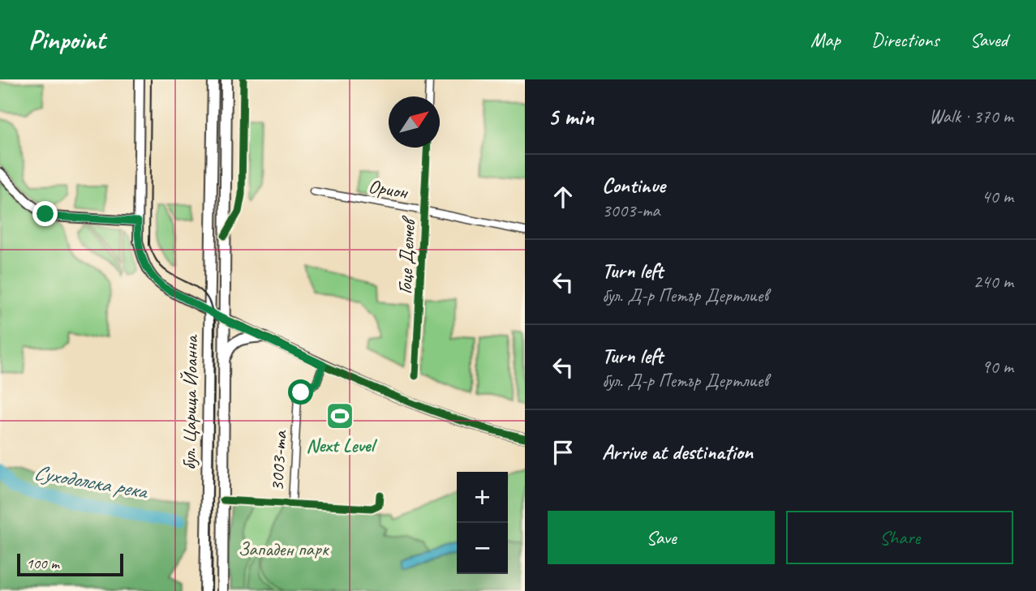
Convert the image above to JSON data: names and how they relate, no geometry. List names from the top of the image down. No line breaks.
{"streets":{"main road":["бул. Царица Йоанна"],"street":["Орион","Гоце Делчев","3003-та"]},"crossings":[["Орион","Гоце Делчев"]],"water":["Суходолска река"],"parks":["Западен парк"],"places":{"sports":["Next Level"]},"scale_bar":"100 m","north":"top right","page":{"header":"Pinpoint","nav":["Map","Directions","Saved"],"heading":["5 min","Walk · 370 m"],"list":[["Continue","3003-та","40 m"],["Turn left","бул. Д-р Петър Дертлиев","240 m"],["Turn left","бул. Д-р Петър Дертлиев","90 m"],"Arrive at destination"],"map_buttons":["+","−"],"buttons":["Save","Share"],"scale":"100 m"}}
